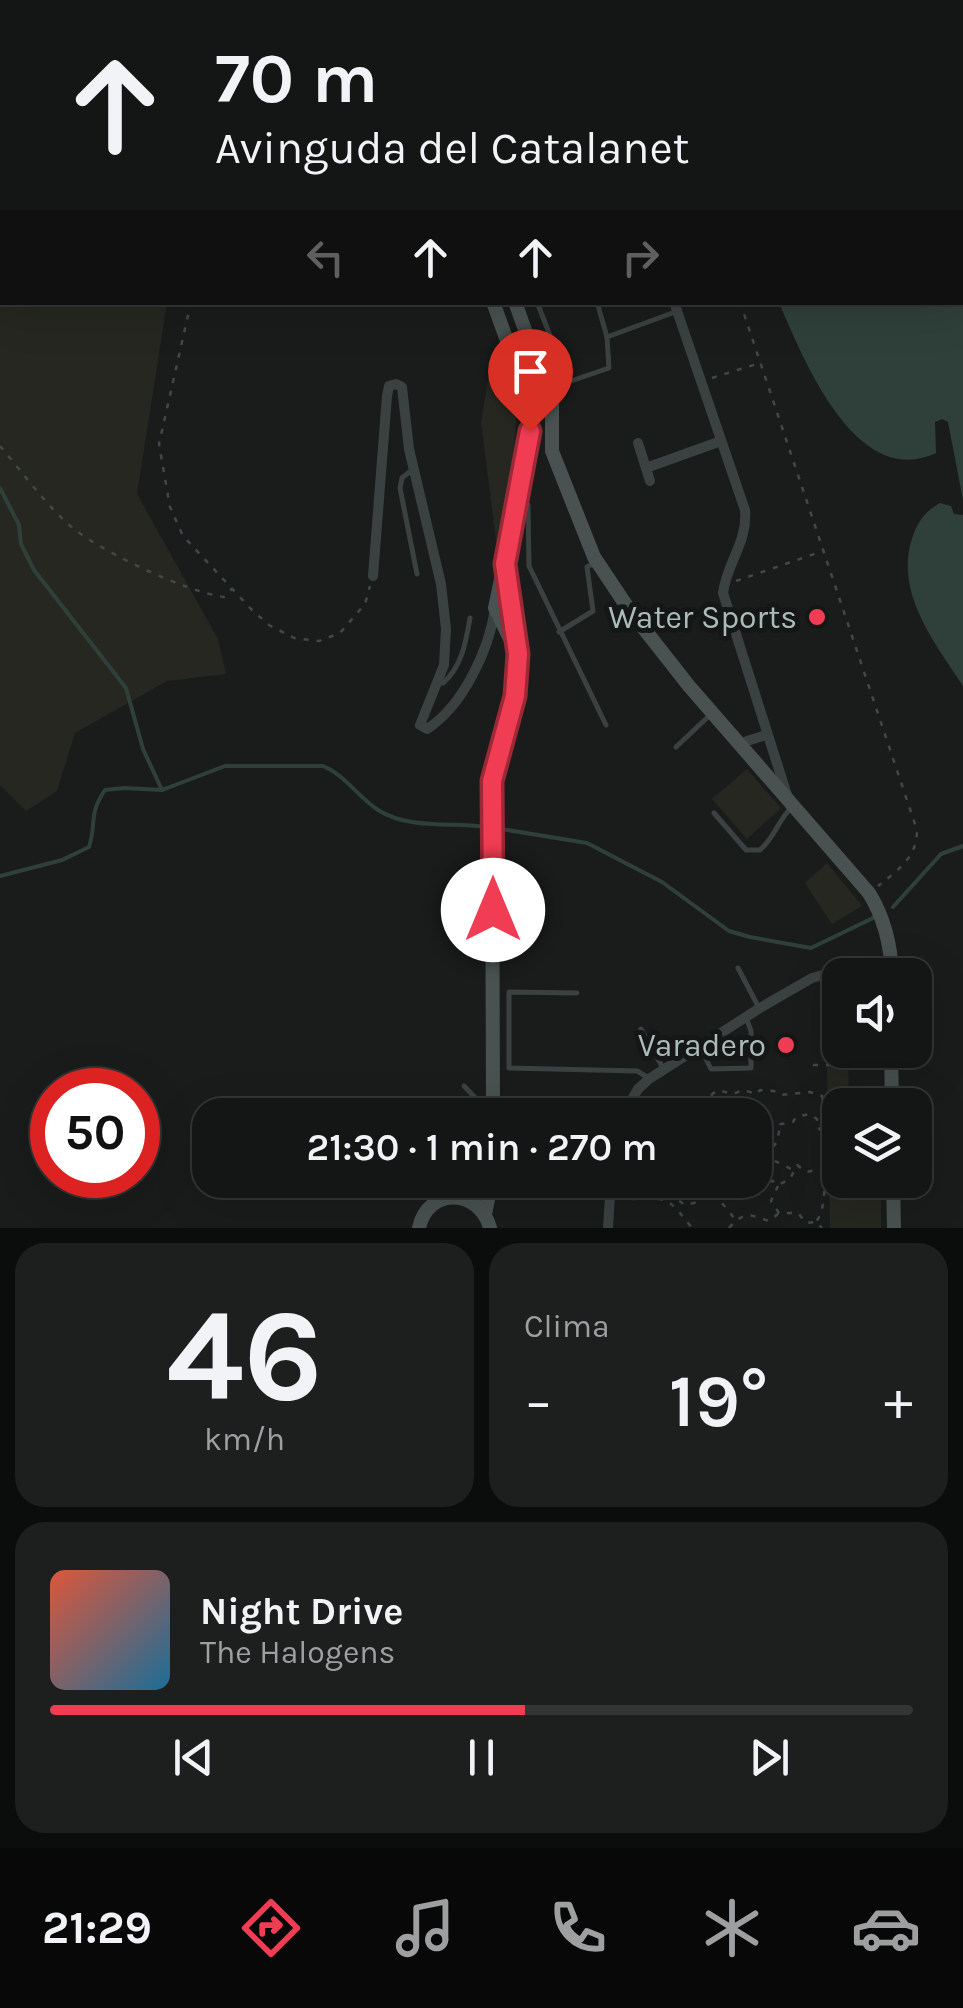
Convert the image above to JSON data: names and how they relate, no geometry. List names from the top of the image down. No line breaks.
{"places":["Water Sports","Varadero"],"page":{"turn":["70 m","Avinguda del Catalanet"],"limit":"50","trip":"21:30 · 1 min · 270 m","tile":[["46","km/h"],"Clima"],"heat":["−","19°","+"],"song":["Night Drive","The Halogens"],"tabs":"21:29"}}
